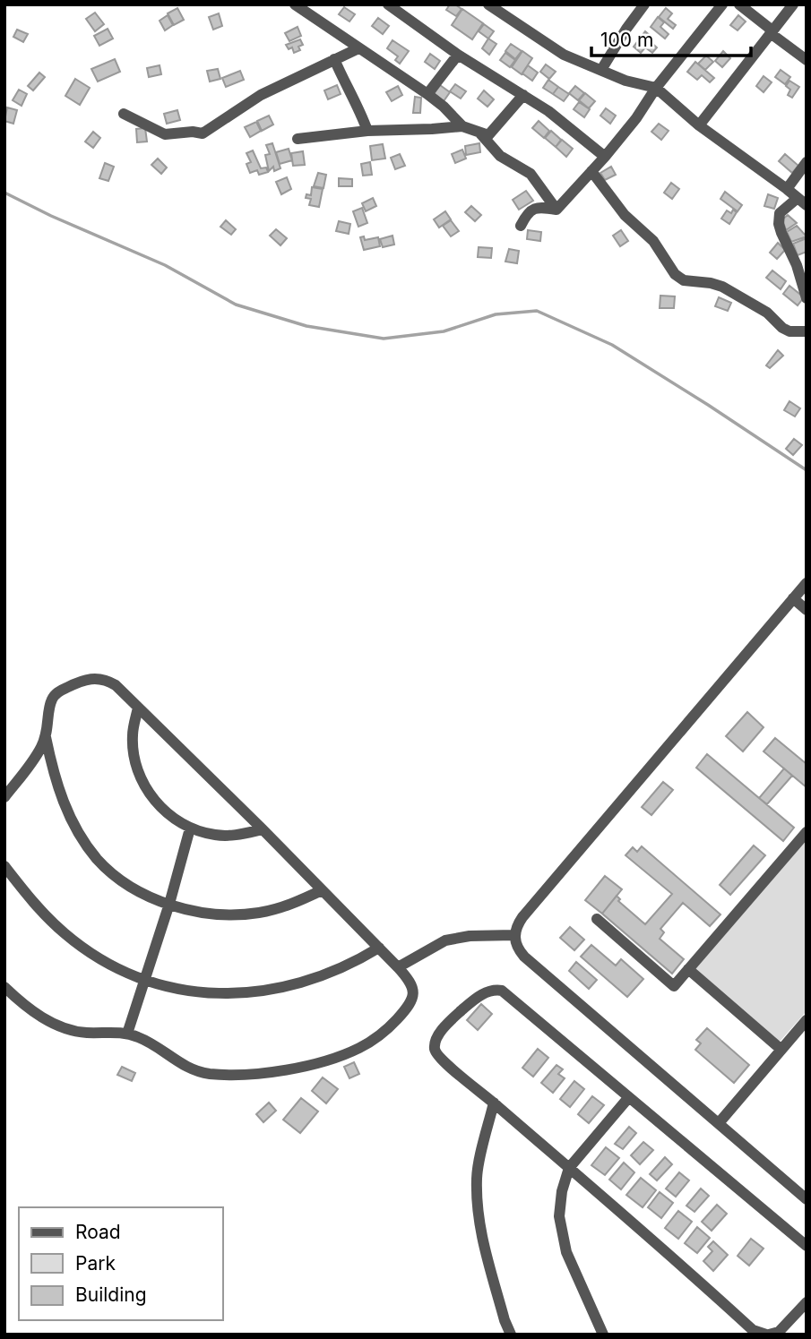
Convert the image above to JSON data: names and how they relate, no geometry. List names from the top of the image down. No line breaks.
{"legend":["Road","Park","Building"],"scale_bar":"100 m"}
